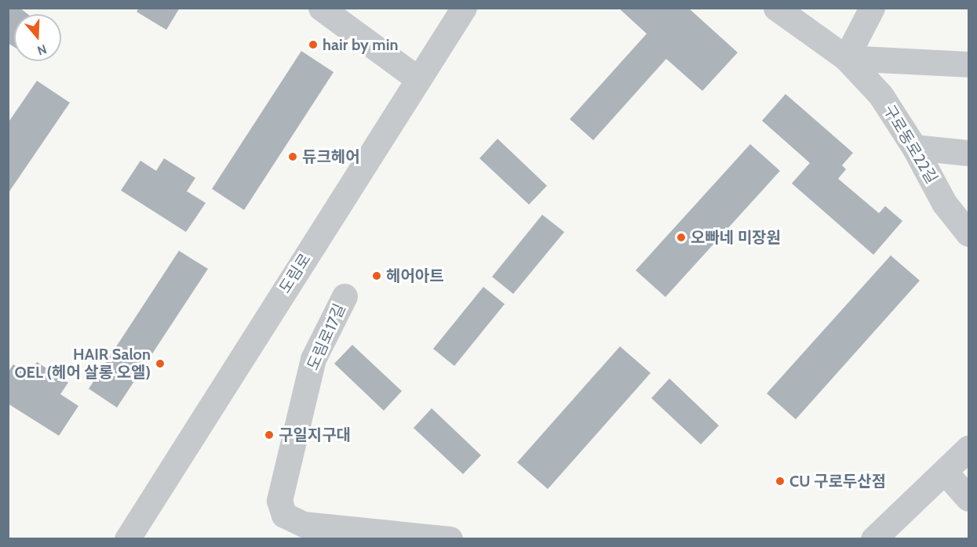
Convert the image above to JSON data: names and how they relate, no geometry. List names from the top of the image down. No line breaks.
{"streets":{"street":["구로동로22길","도림로","도림로17길"]},"places":["hair by min","듀크헤어","오빠네 미장원","헤어아트","HAIR Salon OEL (헤어 살롱 오엘)","구일지구대","CU 구로두산점"],"north":"bottom"}
